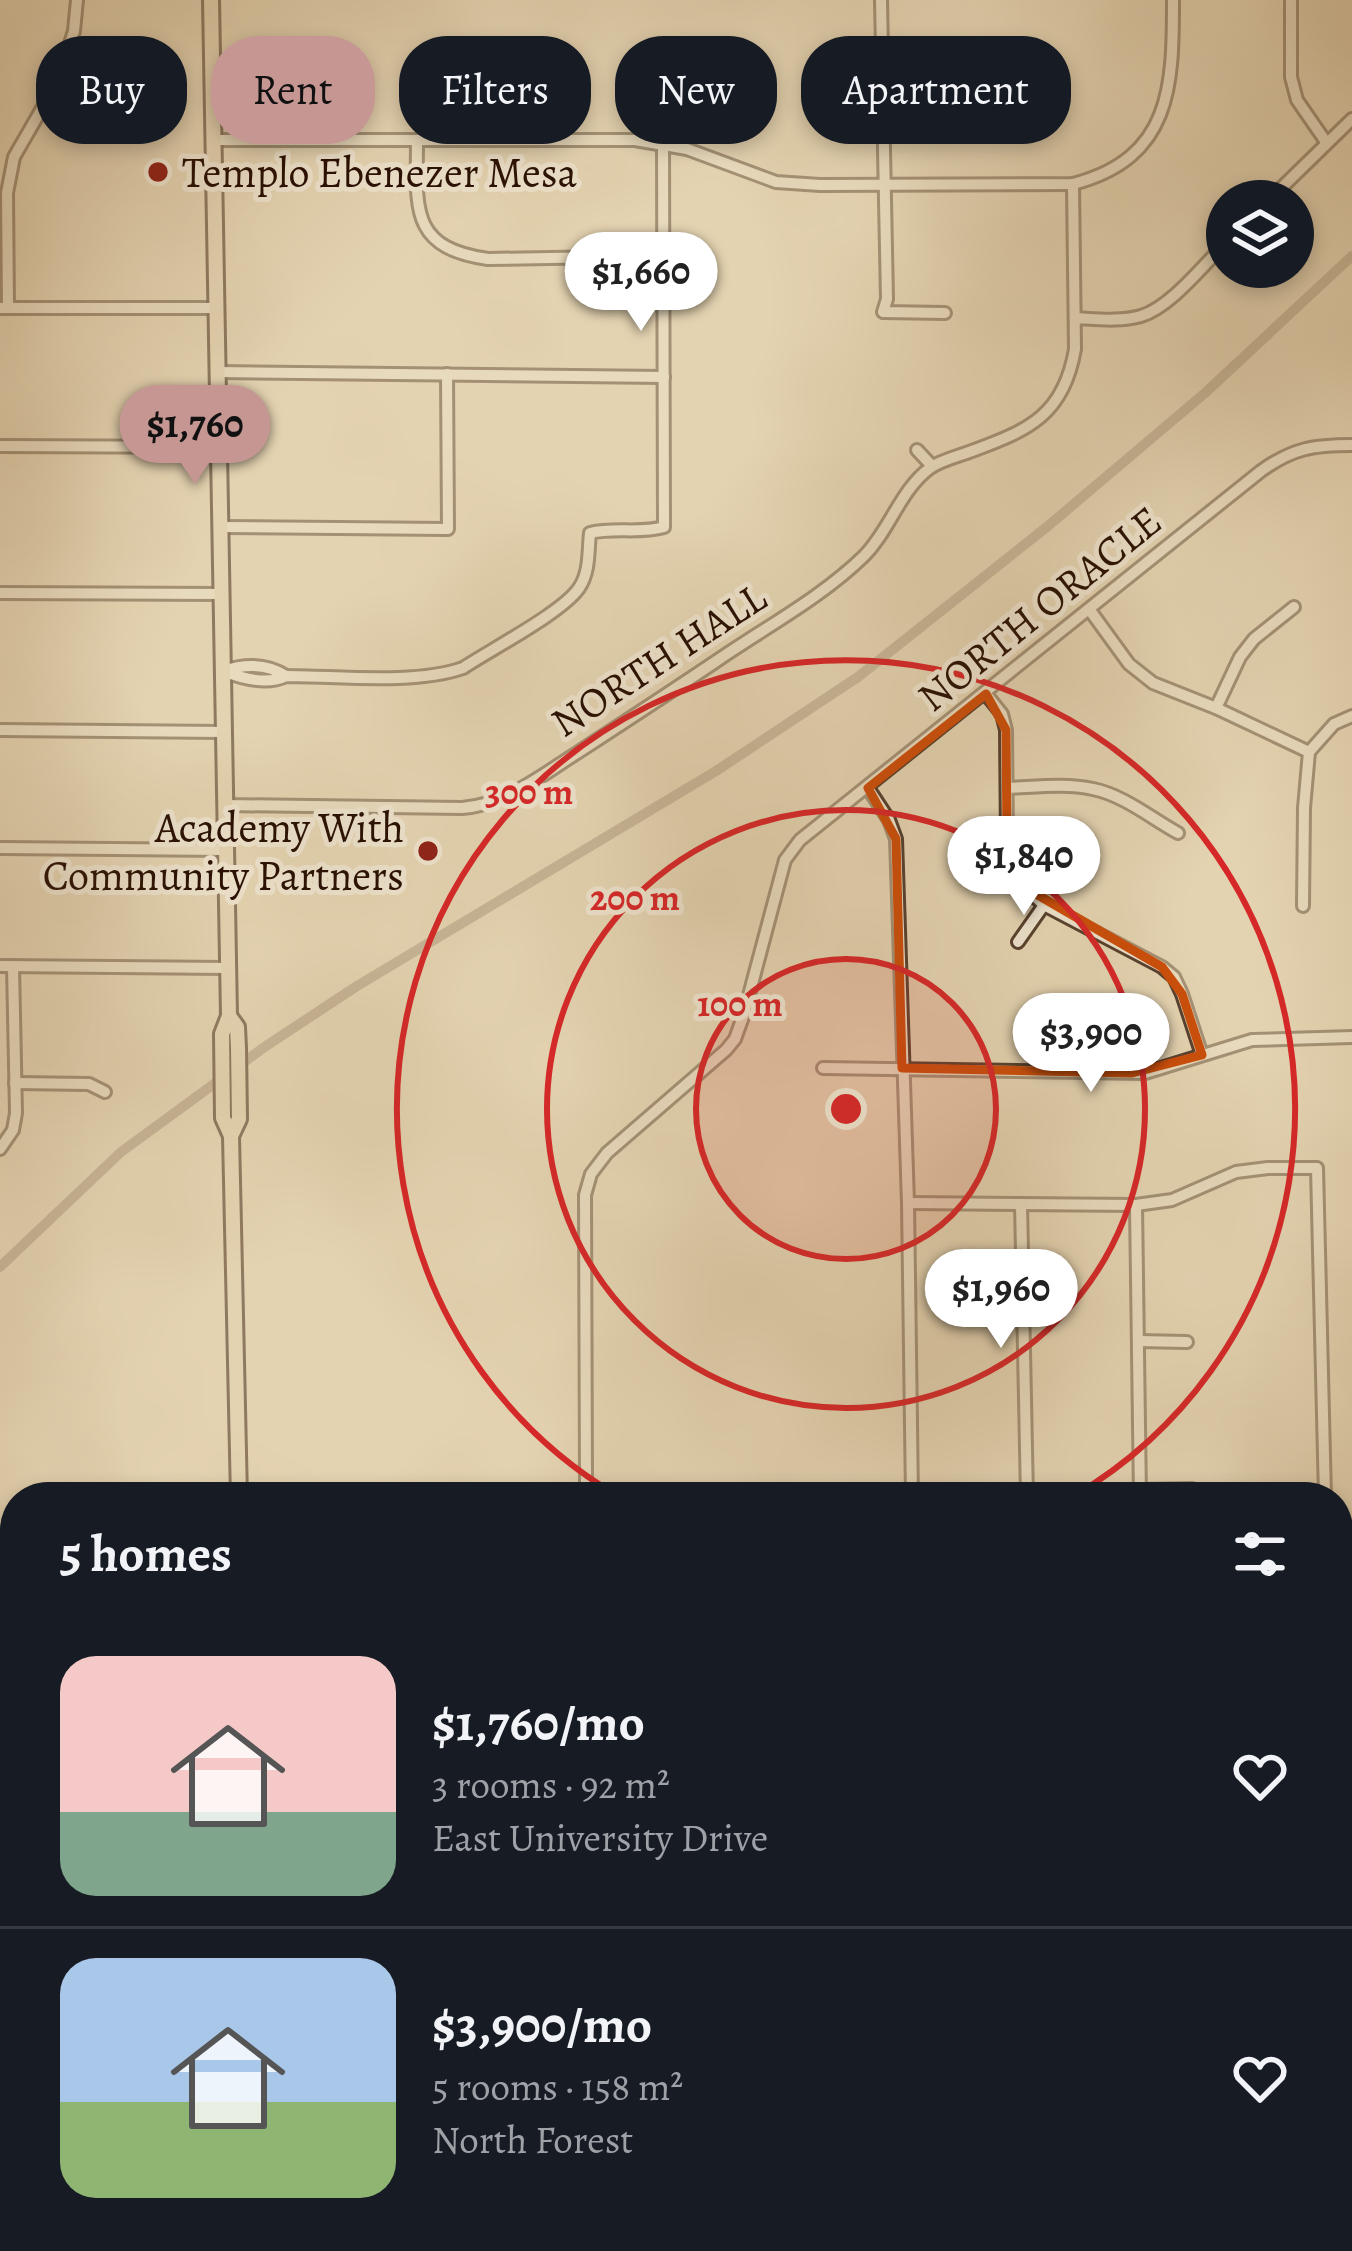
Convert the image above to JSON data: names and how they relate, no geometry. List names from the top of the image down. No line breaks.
{"streets":{"street":["NORTH ORACLE","NORTH HALL"]},"places":["Templo Ebenezer Mesa","Academy With Community Partners"],"page":{"chip":["Buy","Rent","Filters","New","Apartment"],"price":["$1,660","$1,760","$1,840","$3,900","$1,960"],"heading":"5 homes","list":[{"name":"$1,760/mo","note":"3 rooms · 92 m² · East University Drive"},{"name":"$3,900/mo","note":"5 rooms · 158 m² · North Forest"}]},"rings":["300 m","200 m","100 m"]}
